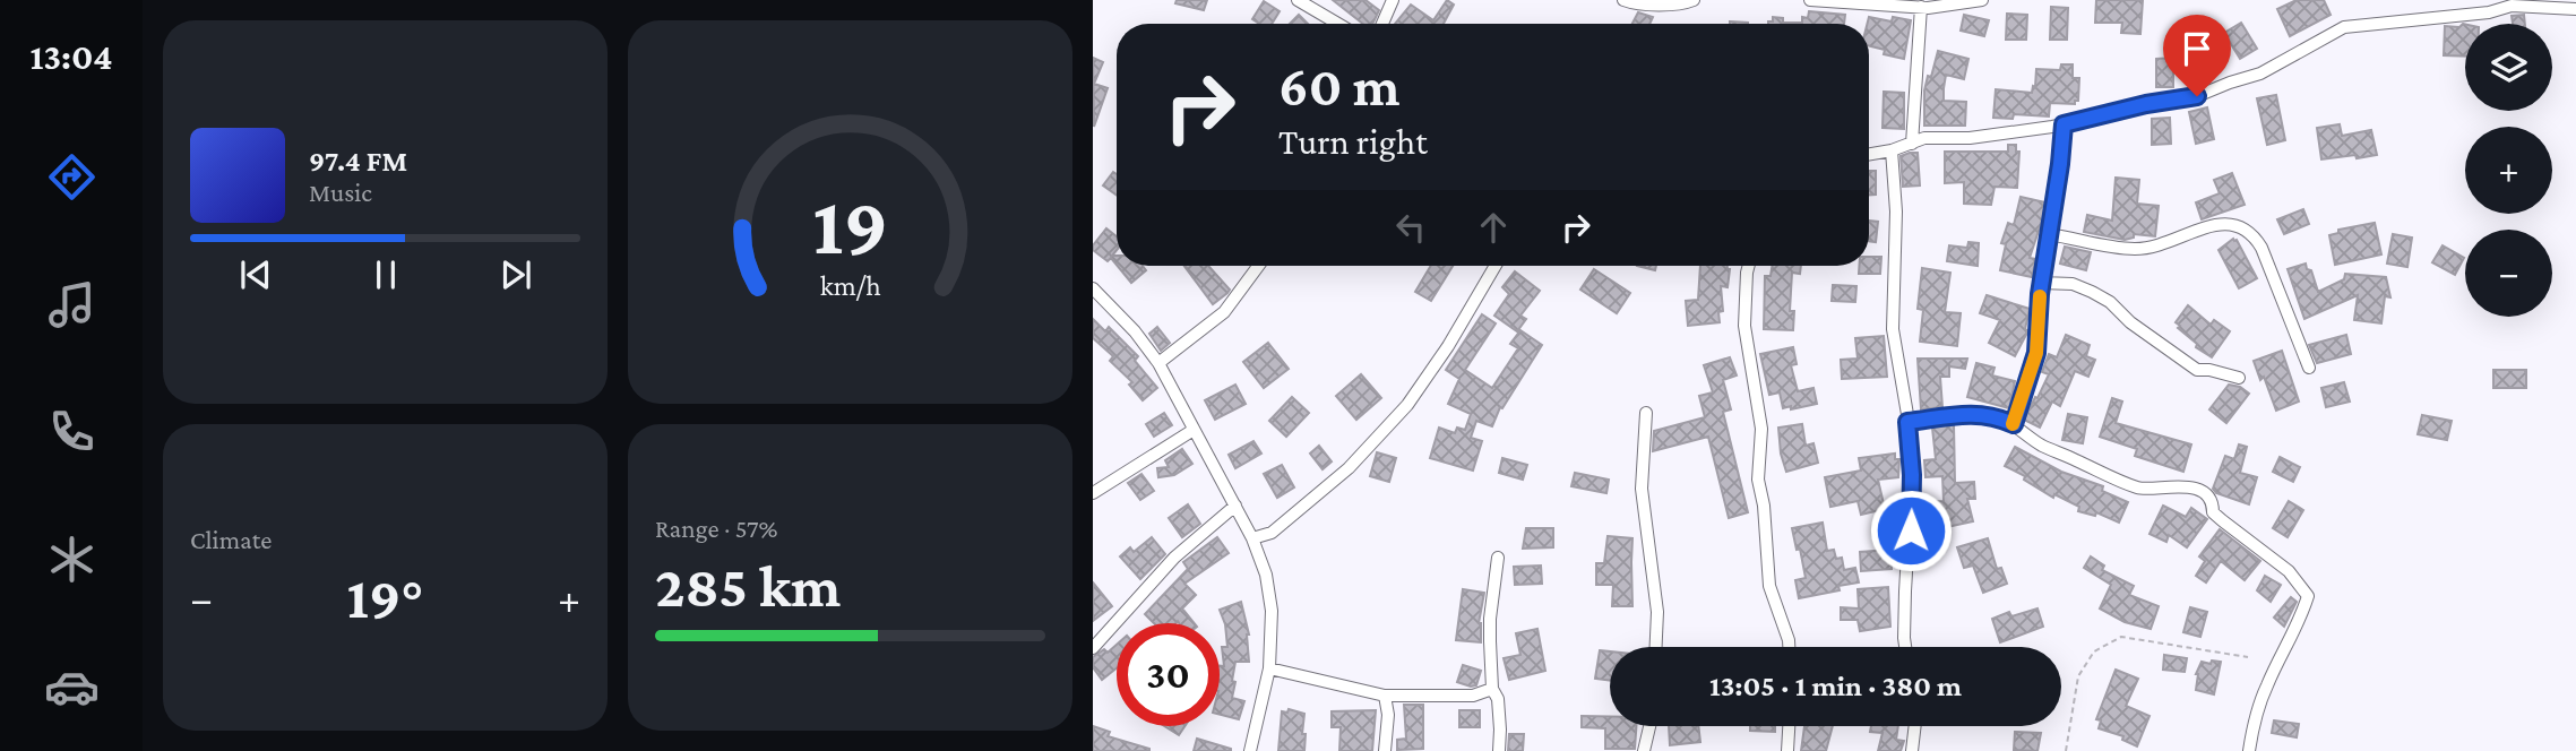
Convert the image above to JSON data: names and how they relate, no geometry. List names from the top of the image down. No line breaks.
{"page":{"tabs":"13:04","map_buttons":["+","−"],"turn":["60 m","Turn right"],"song":["97.4 FM","Music"],"tile":["Climate",["Range · 57%","285 km"]],"heat":["−","19°","+"],"limit":"30","trip":"13:05 · 1 min · 380 m","gauge":["19","km/h"]}}
